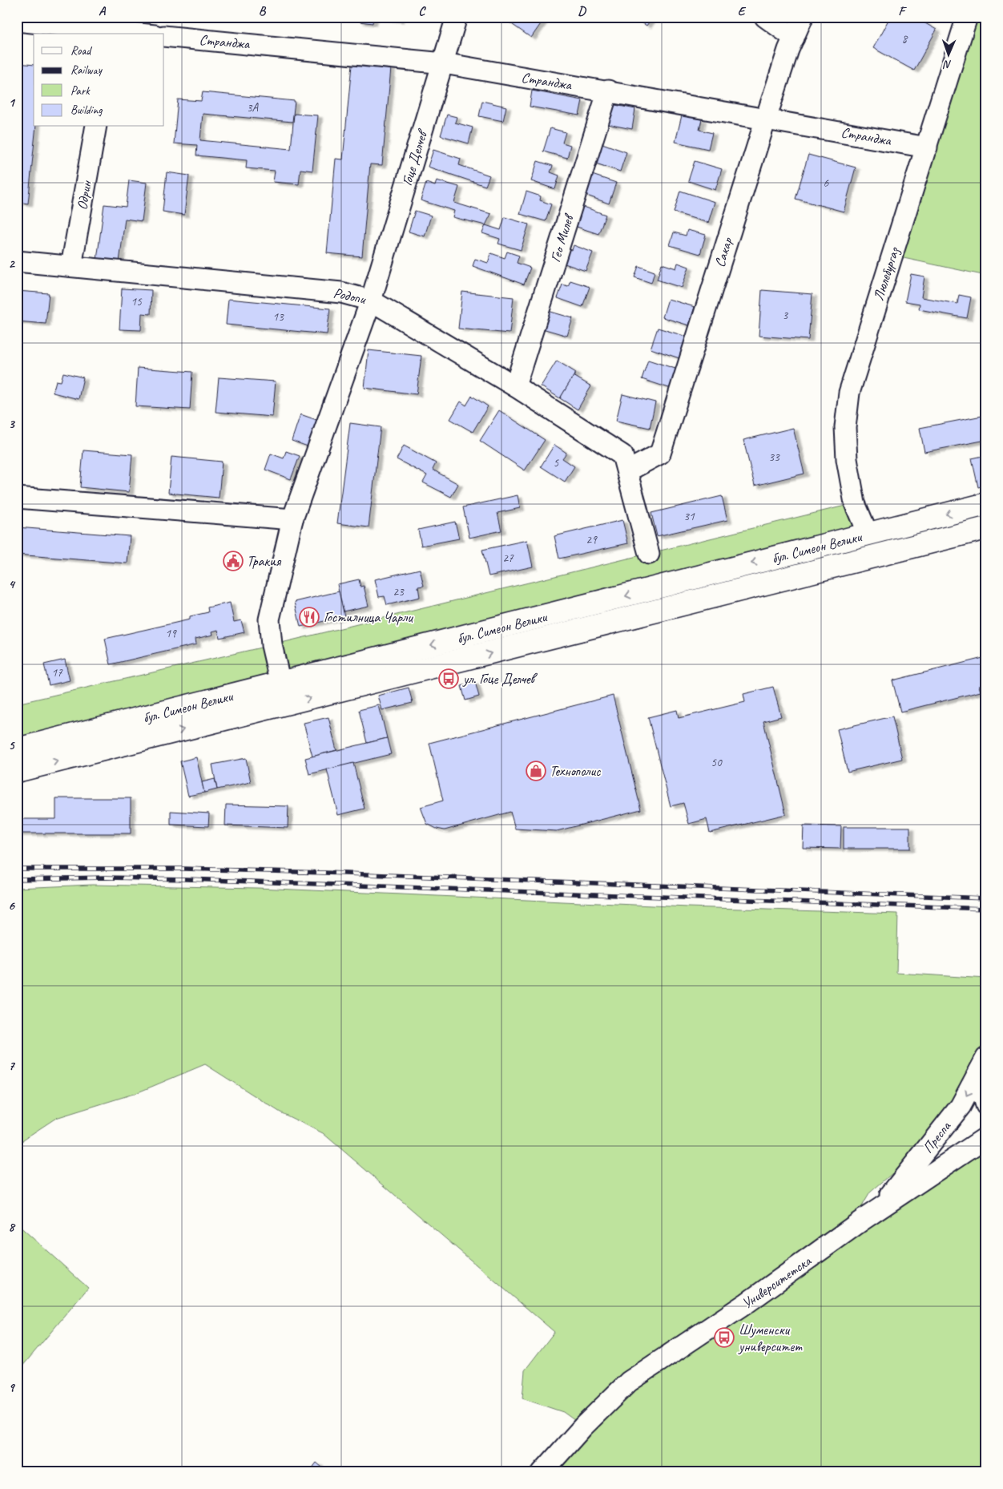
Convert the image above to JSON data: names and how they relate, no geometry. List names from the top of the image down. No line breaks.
{"streets":{"main road":["бул. Симеон Велики"],"street":["Странджа","Гоце Делчев","Одрин","Гео Милев","Сакар","Люлебургаз","Родопи","Преспа","Университетска"]},"crossings":[["Странджа","Гоце Делчев"],["Странджа","Гео Милев"],["Странджа","Сакар"],["Странджа","Люлебургаз"],["Гоце Делчев","Родопи"],["Гоце Делчев","бул. Симеон Велики"],["Одрин","Родопи"],["Гео Милев","Родопи"],["Сакар","Родопи"],["Люлебургаз","бул. Симеон Велики"],["Преспа","Университетска"]],"one_way":["Преспа"],"places":{"public building":["Тракия"],"restaurant":["Гостилница Чарли"],"bus stop":["ул. Гоце Делчев","Шуменски университет"],"shop":["Технополис"]},"house_numbers":["8","3А","6","15","3","13","33","5","31","29","27","23","19","17","50"],"legend":["Road","Railway","Park","Building"],"north":"bottom","grid":{"columns":["A","B","C","D","E","F"],"rows":["1","2","3","4","5","6","7","8","9"]}}
